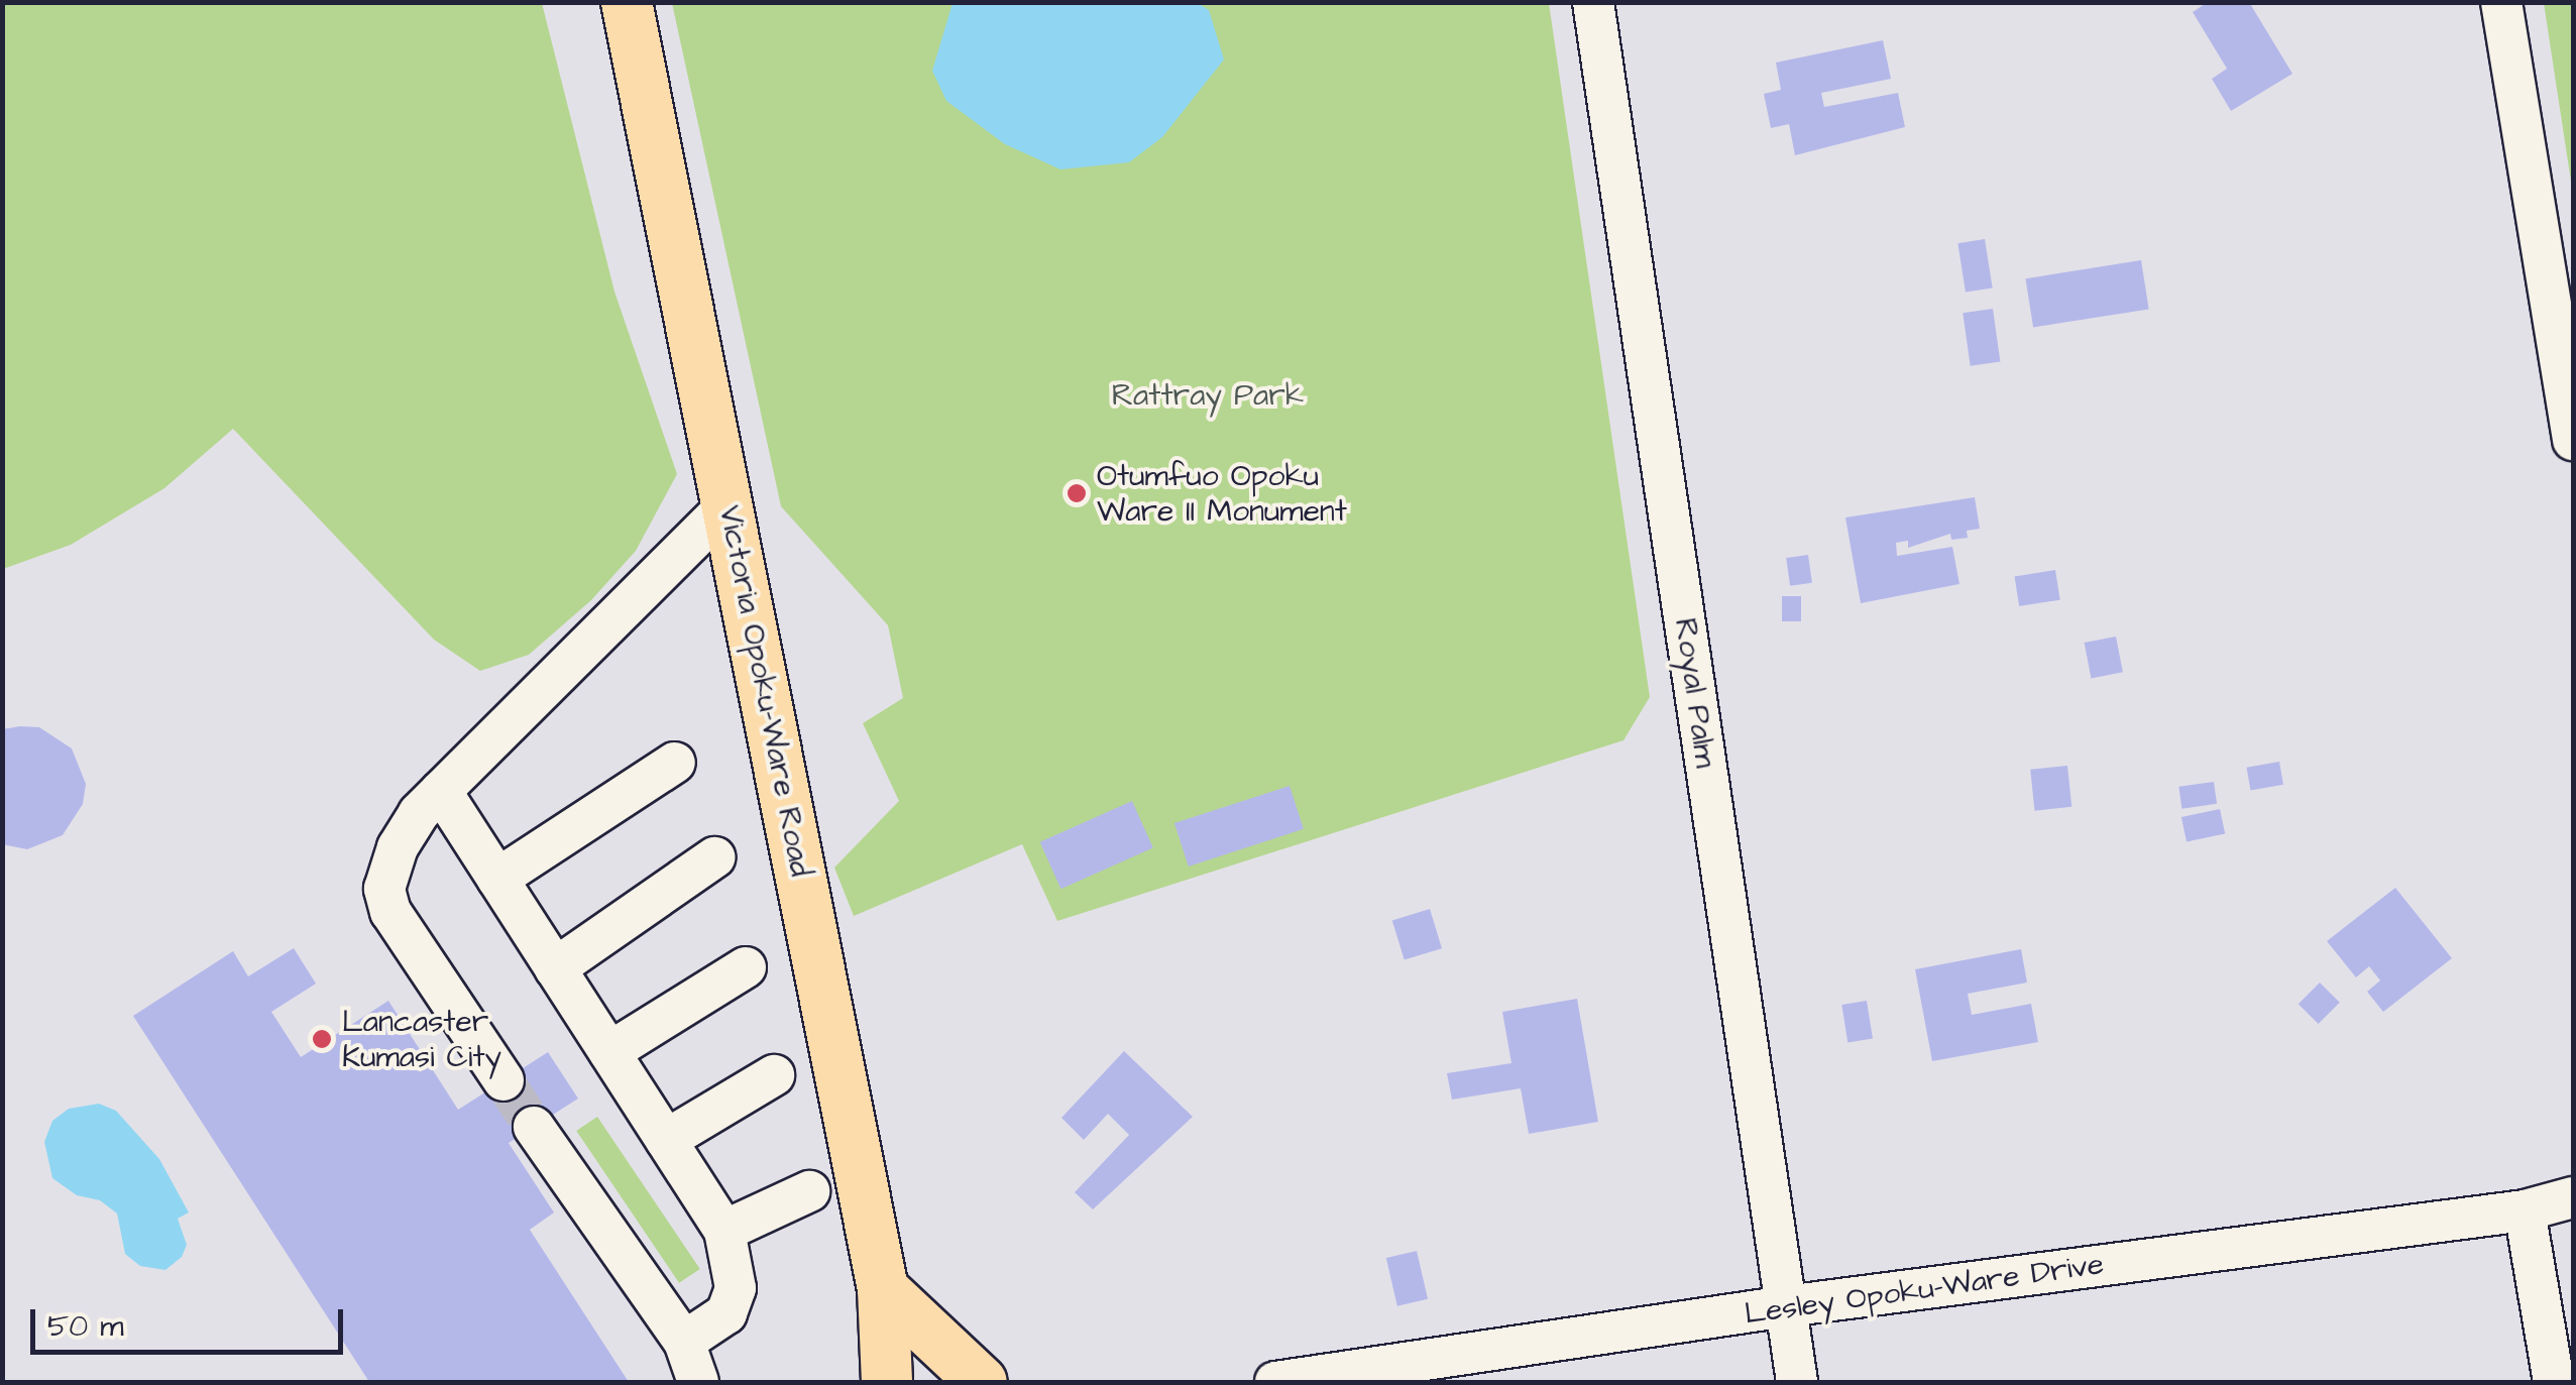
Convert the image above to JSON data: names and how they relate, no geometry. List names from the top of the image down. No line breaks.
{"streets":{"main road":["Victoria Opoku-Ware Road"],"street":["Royal Palm","Lesley Opoku-Ware Drive"]},"crossings":[["Royal Palm","Lesley Opoku-Ware Drive"]],"parks":["Rattray Park"],"places":["Otumfuo Opoku Ware II Monument","Lancaster Kumasi City"],"scale_bar":"50 m"}
